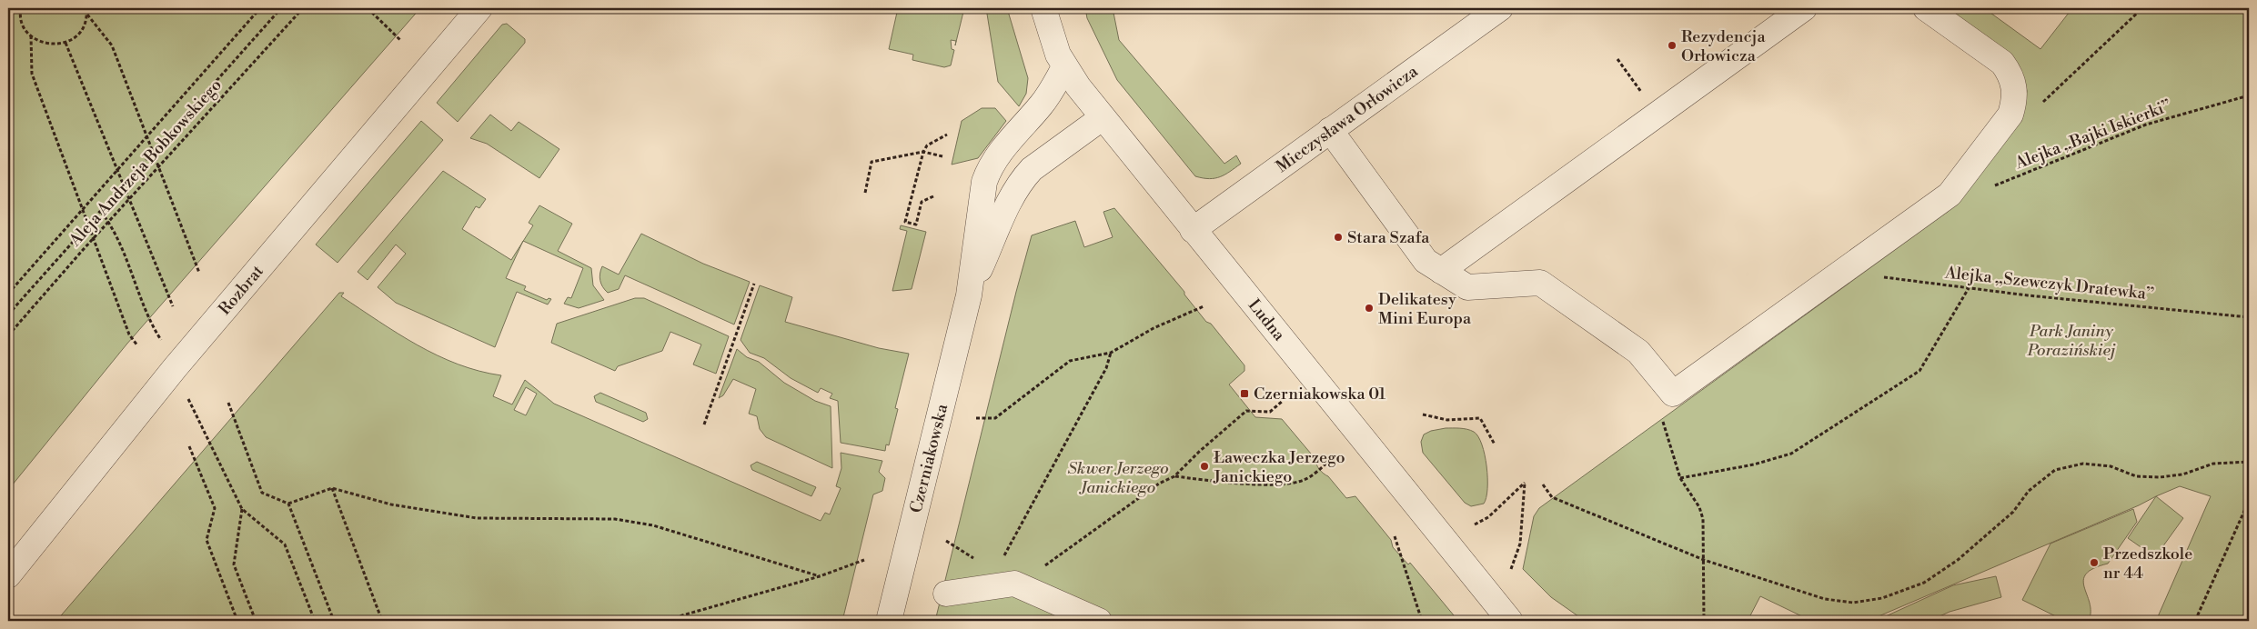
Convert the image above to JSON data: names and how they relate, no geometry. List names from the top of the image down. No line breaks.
{"streets":{"street":["Mieczysława Orłowicza","Rozbrat","Ludna","Czerniakowska"],"path":["Alejka „Bajki Iskierki”","Aleja Andrzeja Bobkowskiego","Alejka „Szewczyk Dratewka”"]},"crossings":[["Mieczysława Orłowicza","Ludna"],["Ludna","Czerniakowska"]],"parks":["Park Janiny Porazińskiej","Skwer Jerzego Janickiego"],"places":{"other":["Rezydencja Orłowicza","Stara Szafa","Delikatesy Mini Europa","Ławeczka Jerzego Janickiego","Przedszkole nr 44"],"transit":["Czerniakowska 01"]}}
